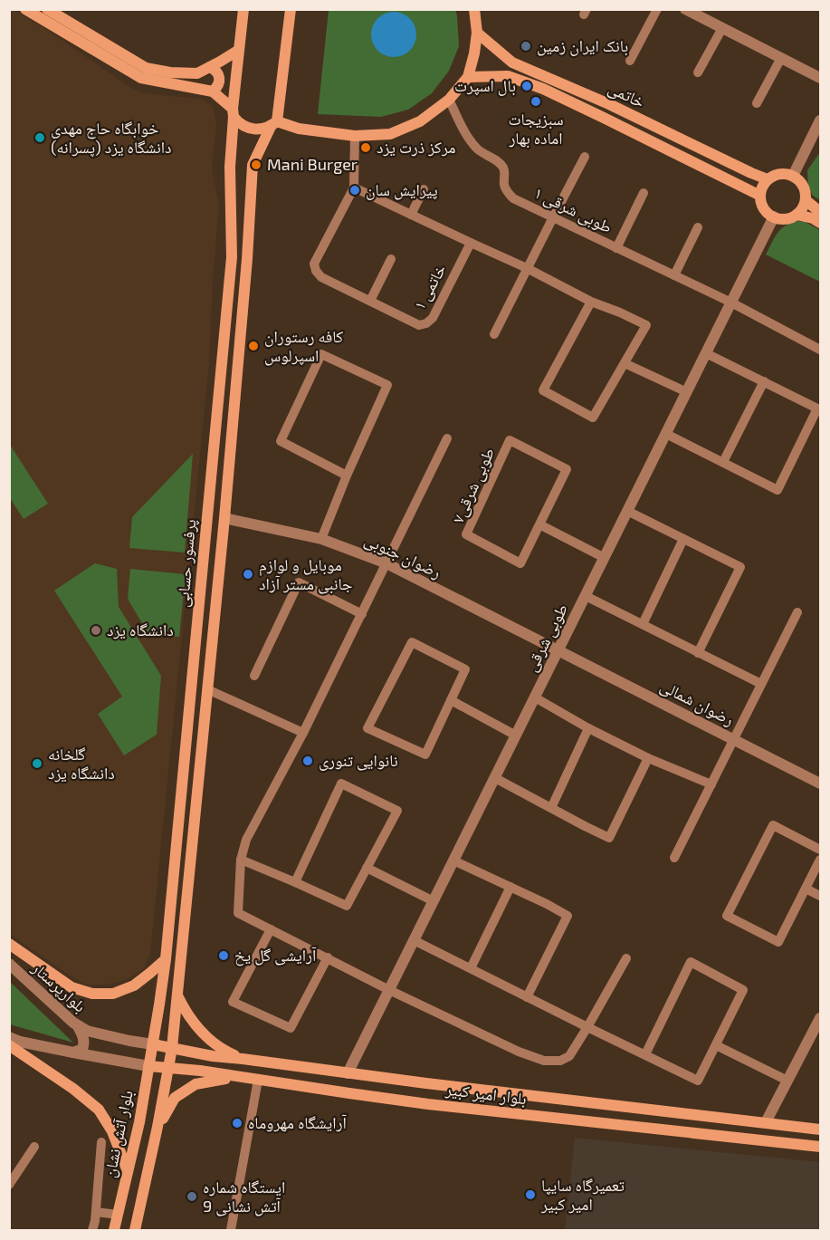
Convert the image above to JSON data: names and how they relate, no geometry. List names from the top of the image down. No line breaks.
{"streets":{"main road":["خاتمی","پرفسور حسابی","بلوار امیر کبیر","بلوار آتش نشان"],"street":["طوبی شرقی ۱","خاتمی ۱","طوبی شرقی۷","رضوان جنوبی","طوبی شرقی","رضوان شمالی","بلوارپرستار"]},"crossings":[["خاتمی","طوبی شرقی"],["طوبی شرقی ۱","طوبی شرقی"],["رضوان جنوبی","پرفسور حسابی"],["رضوان جنوبی","طوبی شرقی"],["رضوان جنوبی","رضوان شمالی"],["پرفسور حسابی","بلوارپرستار"],["پرفسور حسابی","بلوار امیر کبیر"],["پرفسور حسابی","بلوار آتش نشان"],["طوبی شرقی","رضوان شمالی"],["طوبی شرقی","بلوار امیر کبیر"],["بلوارپرستار","بلوار امیر کبیر"],["بلوارپرستار","بلوار آتش نشان"],["بلوار امیر کبیر","بلوار آتش نشان"]],"places":["بانک ایران زمین","بال اسپرت","سبزیجات اماده بهار","خوابگاه حاج مهدی (پسرانه) دانشگاه یزد","مرکز ذرت یزد","Mani Burger","پیرایش سان","کافه رستوران اسپرلوس","موبایل و لوازم جانبی مستر آزاد","دانشگاه یزد","نانوایی تنوری","گلخانه دانشگاه یزد","آرایشی گل یخ","آرایشگاه مهروماه","تعمیرگاه سایپا امیر کبیر","ایستگاه شماره 9 آتش نشانی"]}
